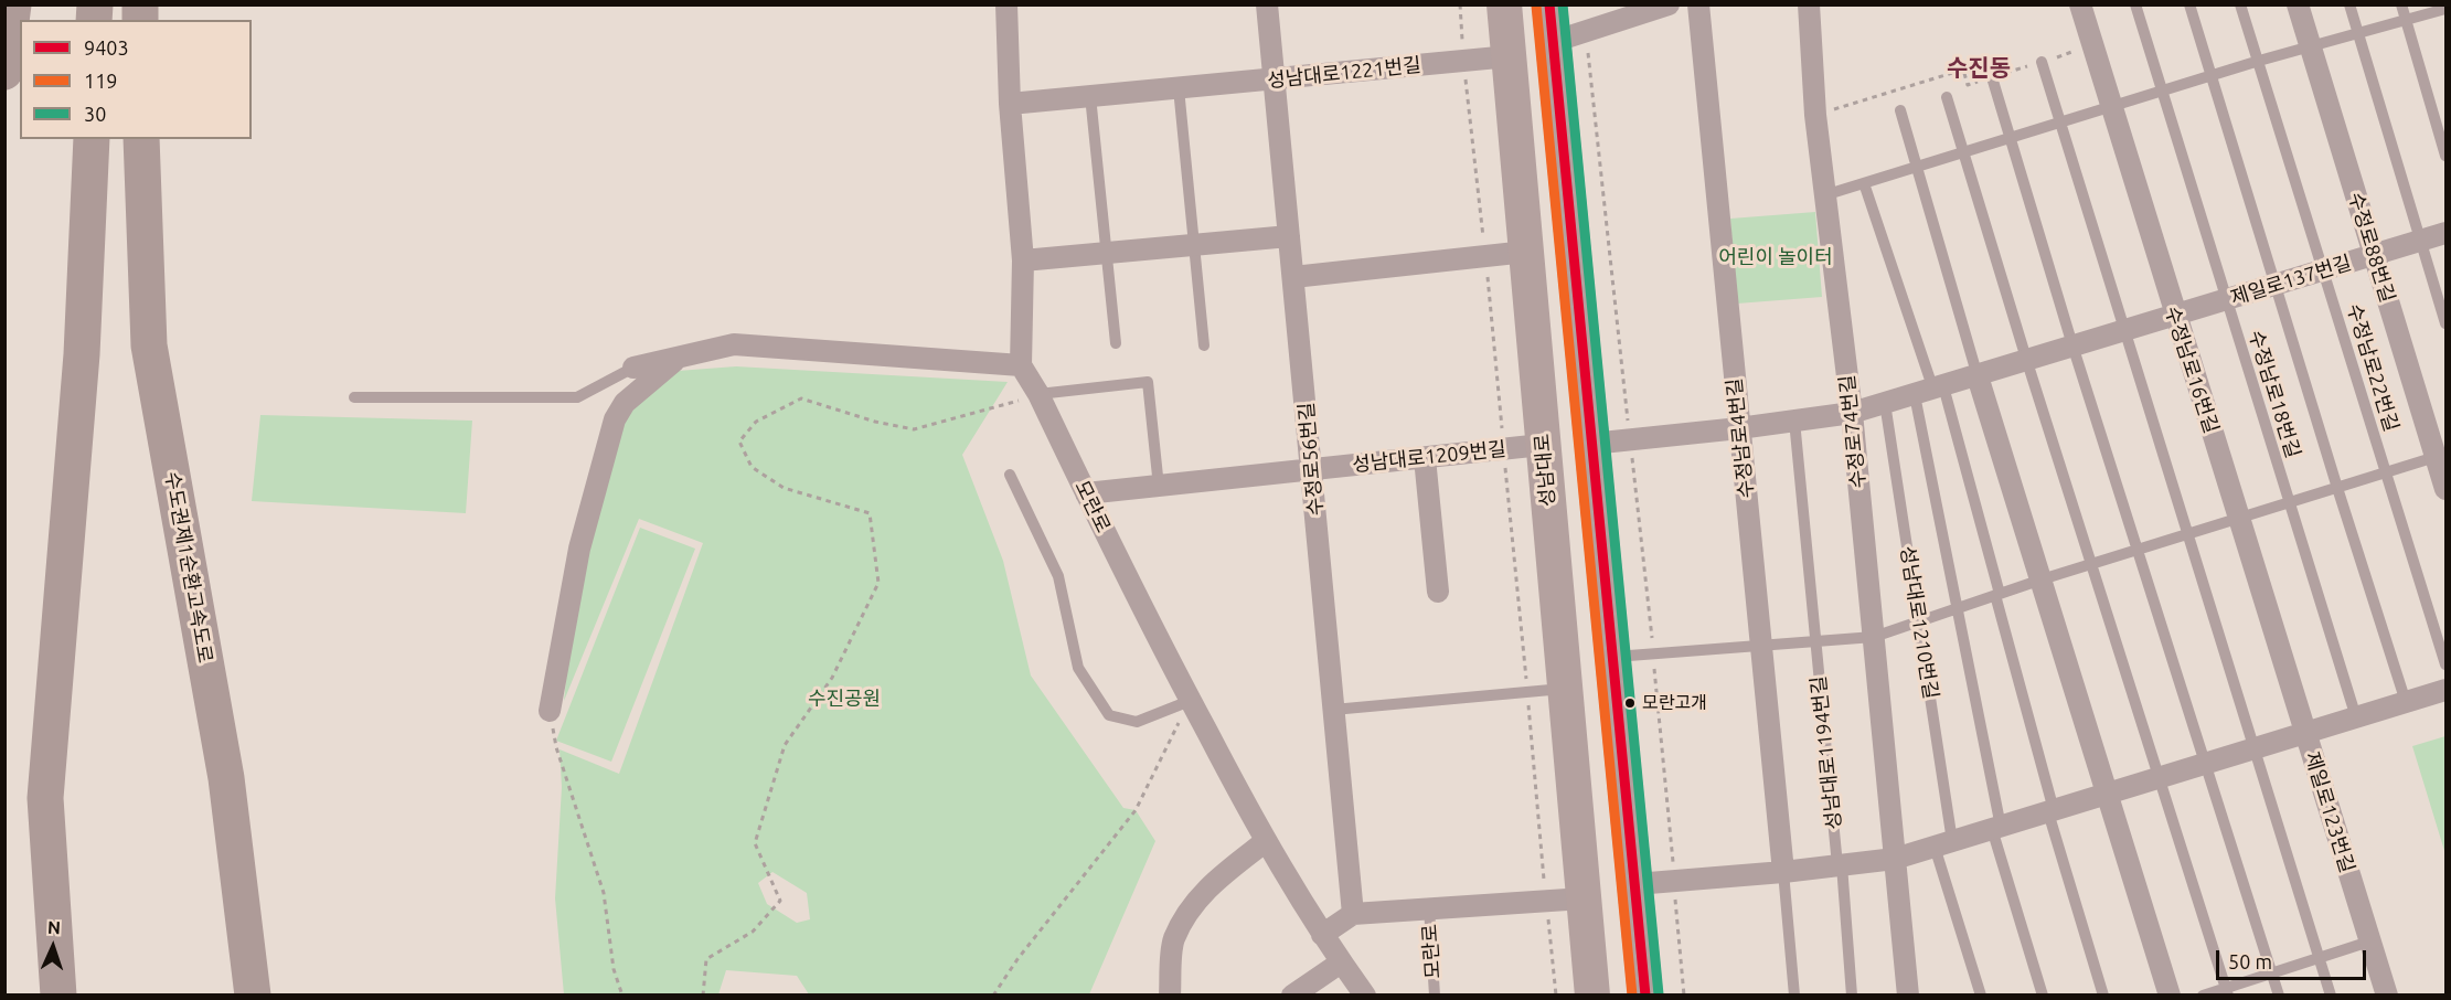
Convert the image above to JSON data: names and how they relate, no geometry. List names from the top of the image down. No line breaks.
{"streets":{"highway":["수도권제1순환고속도로"],"main road":["성남대로"],"street":["성남대로1221번길","수정로88번길","제일로137번길","수정남로16번길","수정로74번길","수정남로4번길","성남대로1209번길","수정로56번길","모란로","제일로123번길"],"lane":["수정남로22번길","수정남로18번길","성남대로1210번길","성남대로1194번길"]},"crossings":[["성남대로1221번길","수정로56번길"],["성남대로1221번길","성남대로"],["수정로88번길","제일로137번길"],["제일로137번길","수정남로22번길"],["제일로137번길","수정남로16번길"],["제일로137번길","수정남로18번길"],["수정남로16번길","제일로123번길"],["수정남로18번길","제일로123번길"],["성남대로1209번길","수정로56번길"],["성남대로1209번길","성남대로"],["성남대로1209번길","모란로"]],"districts":["수진동"],"parks":["어린이 놀이터","수진공원"],"places":["모란고개"],"lines":["transit line 9403","transit line 30","transit line 119"],"legend":["9403","119","30"],"scale_bar":"50 m","north":"top"}
